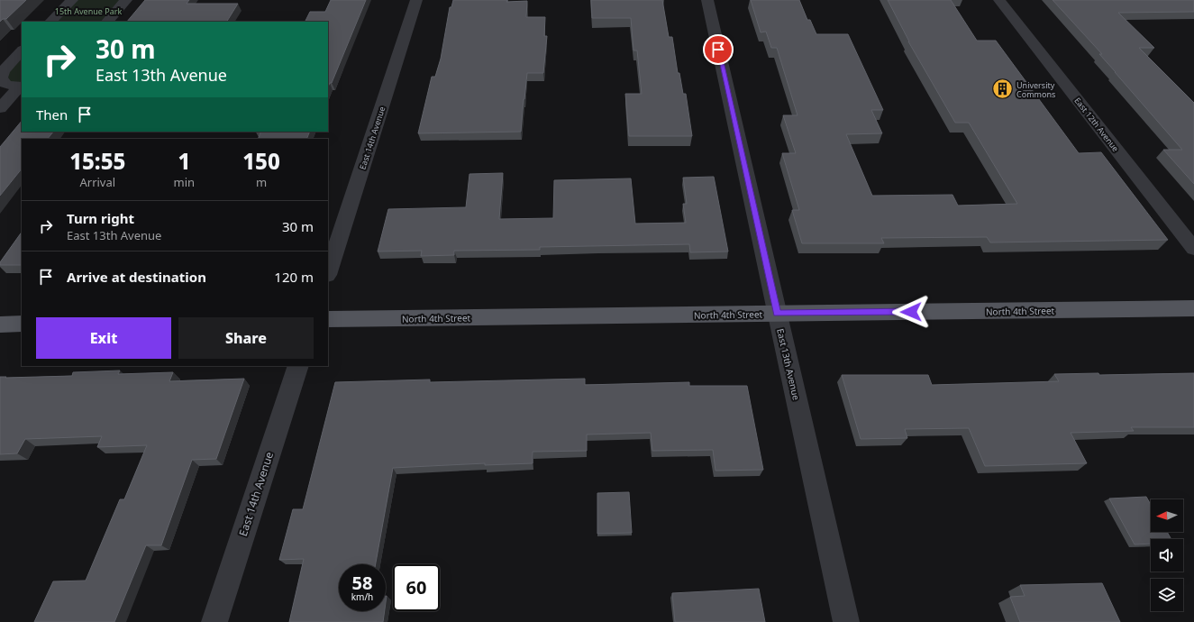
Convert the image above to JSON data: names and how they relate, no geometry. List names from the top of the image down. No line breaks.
{"streets":{"main road":["North 4th Street"],"street":["East 12th Avenue","East 14th Avenue","East 13th Avenue"]},"crossings":[["North 4th Street","East 13th Avenue"]],"parks":["15th Avenue Park"],"places":{"building":["University Commons"]},"north":"left","page":{"turn":["30 m","East 13th Avenue"],"then":"Then","eta":["15:55","Arrival","1","min","150","m"],"list":[{"name":"Turn right","note":"East 13th Avenue","value":"30 m"},{"name":"Arrive at destination","value":"120 m"}],"buttons":["Exit","Share"],"speed":"58 km/h","limit":"60"}}
